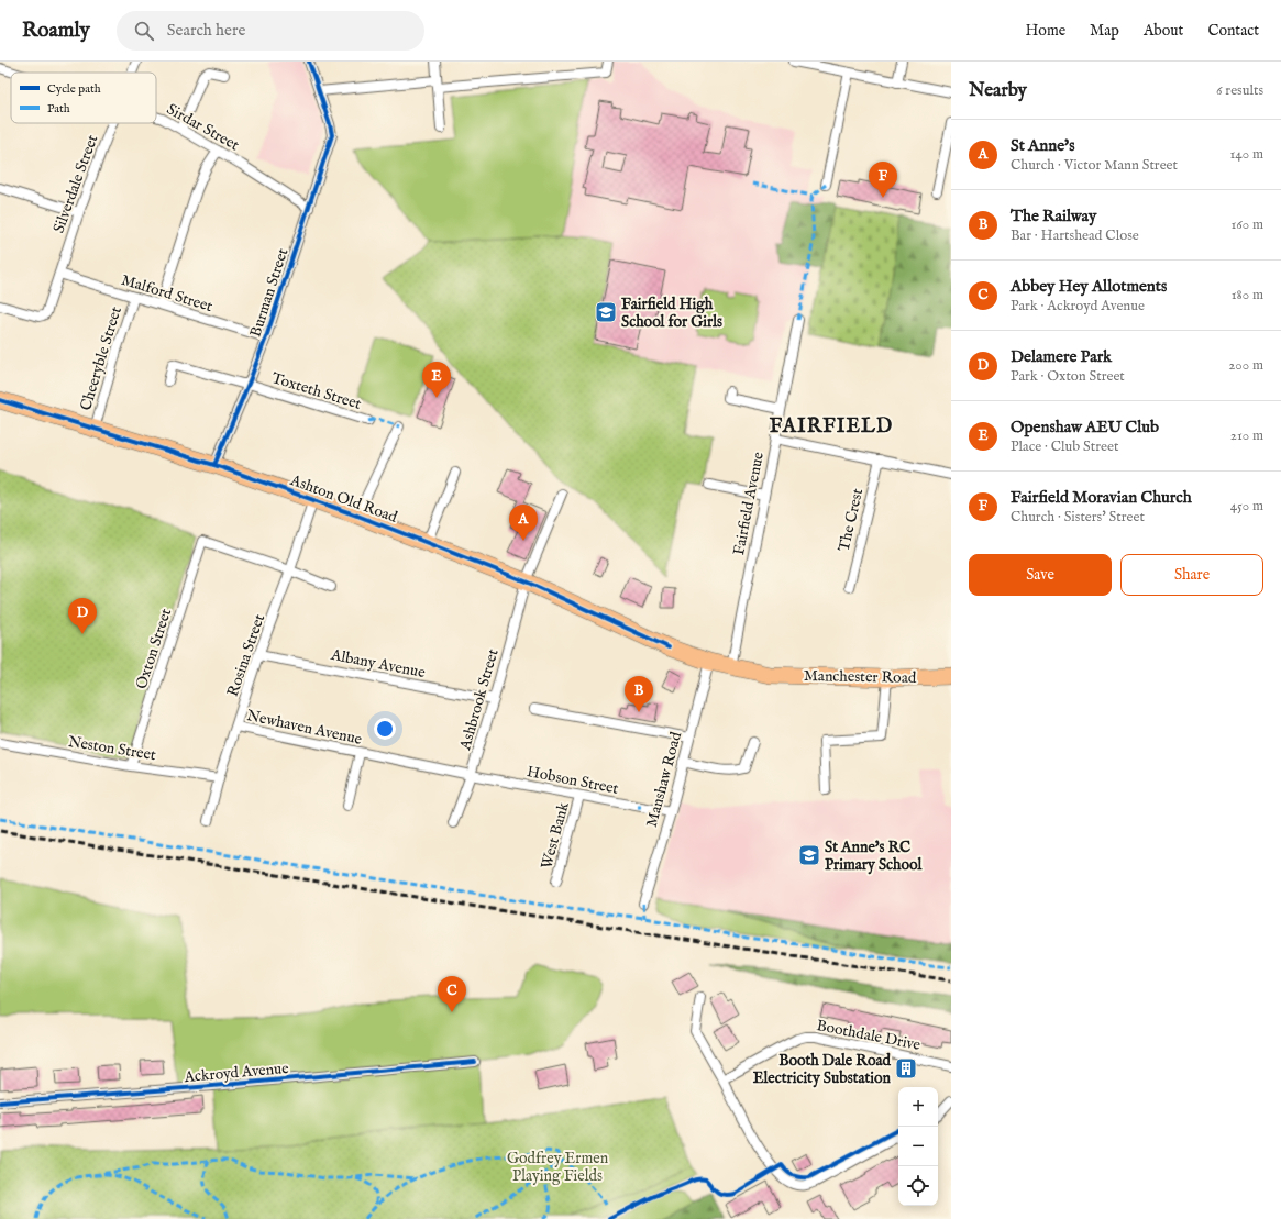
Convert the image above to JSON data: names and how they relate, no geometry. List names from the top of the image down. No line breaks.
{"streets":{"highway":["Ashton Old Road","Manchester Road"],"street":["Sirdar Street","Silverdale Street","Malford Street","Burman Street","Cheeryble Street","Toxteth Street","Fairfield Avenue","The Crest","Oxton Street","Rosina Street","Albany Avenue","Ashbrook Street","Newhaven Avenue","Neston Street","Hobson Street","Manshaw Road","West Bank","Boothdale Drive","Ackroyd Avenue"]},"crossings":[["Sirdar Street","Burman Street"],["Silverdale Street","Malford Street"],["Malford Street","Burman Street"],["Malford Street","Cheeryble Street"],["Burman Street","Toxteth Street"],["Burman Street","Ashton Old Road"],["Cheeryble Street","Ashton Old Road"],["Ashton Old Road","Fairfield Avenue"],["Ashton Old Road","Rosina Street"],["Ashton Old Road","Manchester Road"],["Ashton Old Road","Ashbrook Street"],["Ashton Old Road","Manshaw Road"],["Oxton Street","Rosina Street"],["Oxton Street","Neston Street"],["Rosina Street","Albany Avenue"],["Rosina Street","Newhaven Avenue"],["Rosina Street","Neston Street"],["Albany Avenue","Ashbrook Street"],["Ashbrook Street","Newhaven Avenue"],["Ashbrook Street","Hobson Street"],["Newhaven Avenue","Hobson Street"],["Hobson Street","Manshaw Road"],["Hobson Street","West Bank"]],"districts":["FAIRFIELD"],"parks":["Godfrey Ermen Playing Fields"],"places":{"school or university":["Fairfield High School for Girls","St Anne's RC Primary School"],"building":["Booth Dale Road Electricity Substation"]},"legend":["Cycle path","Path"],"page":{"header":"Roamly","search":"Search here","nav":["Home","Map","About","Contact"],"heading":["Nearby","6 results"],"list":[{"mark":"A","name":"St Anne's","note":"Church · Victor Mann Street","value":"140 m"},{"mark":"B","name":"The Railway","note":"Bar · Hartshead Close","value":"160 m"},{"mark":"C","name":"Abbey Hey Allotments","note":"Park · Ackroyd Avenue","value":"180 m"},{"mark":"D","name":"Delamere Park","note":"Park · Oxton Street","value":"200 m"},{"mark":"E","name":"Openshaw AEU Club","note":"Place · Club Street","value":"210 m"},{"mark":"F","name":"Fairfield Moravian Church","note":"Church · Sisters' Street","value":"450 m"}],"pins":["F","E","A","D","B","C"],"buttons":["Save","Share"],"map_buttons":["+","−"]}}
